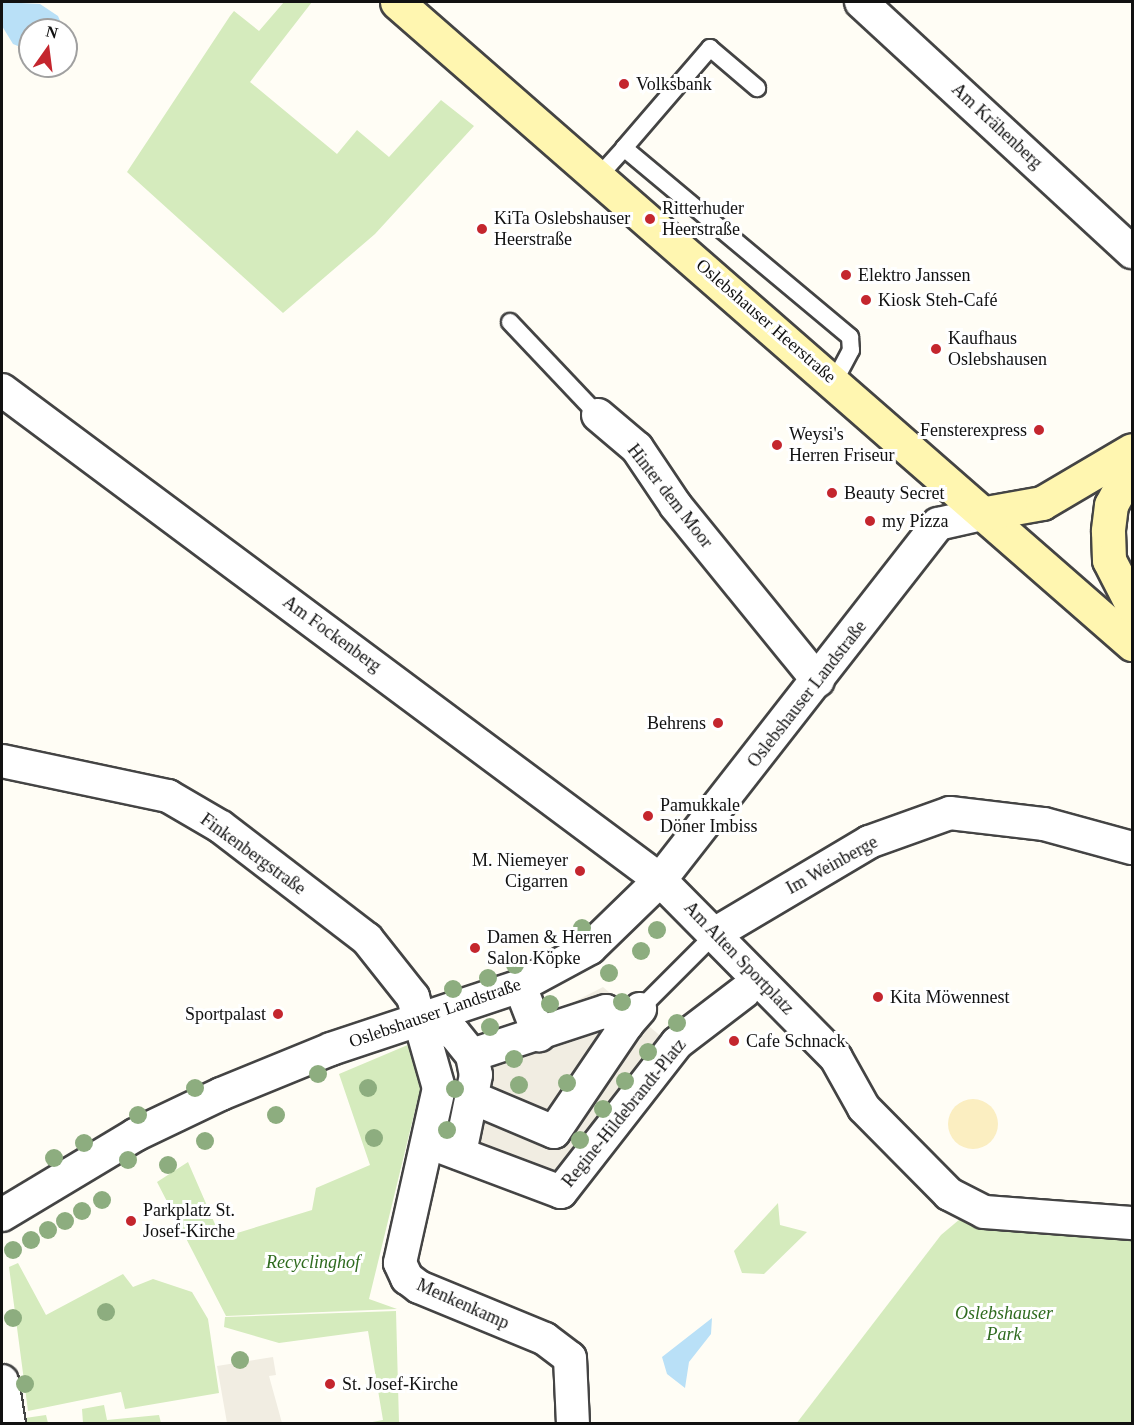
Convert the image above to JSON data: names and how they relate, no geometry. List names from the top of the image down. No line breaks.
{"streets":{"main road":["Oslebshauser Heerstraße"],"street":["Am Krähenberg","Hinter dem Moor","Am Fockenberg","Oslebshauser Landstraße","Finkenbergstraße","Im Weinberge","Am Alten Sportplatz","Regine-Hildebrandt-Platz","Menkenkamp"]},"crossings":[["Oslebshauser Heerstraße","Oslebshauser Landstraße"],["Hinter dem Moor","Oslebshauser Landstraße"],["Am Fockenberg","Oslebshauser Landstraße"],["Am Fockenberg","Am Alten Sportplatz"],["Oslebshauser Landstraße","Finkenbergstraße"],["Oslebshauser Landstraße","Am Alten Sportplatz"],["Oslebshauser Landstraße","Menkenkamp"],["Finkenbergstraße","Menkenkamp"],["Im Weinberge","Am Alten Sportplatz"],["Regine-Hildebrandt-Platz","Menkenkamp"]],"parks":["Recyclinghof","Oslebshauser Park"],"places":["Volksbank","Ritterhuder Heerstraße","KiTa Oslebshauser Heerstraße","Elektro Janssen","Kiosk Steh-Café","Kaufhaus Oslebshausen","Fensterexpress","Weysi's Herren Friseur","Beauty Secret","my Pizza","Behrens","Pamukkale Döner Imbiss","M. Niemeyer Cigarren","Damen & Herren Salon Köpke","Kita Möwennest","Sportpalast","Cafe Schnack","Parkplatz St. Josef-Kirche","St. Josef-Kirche"],"north":"top"}
